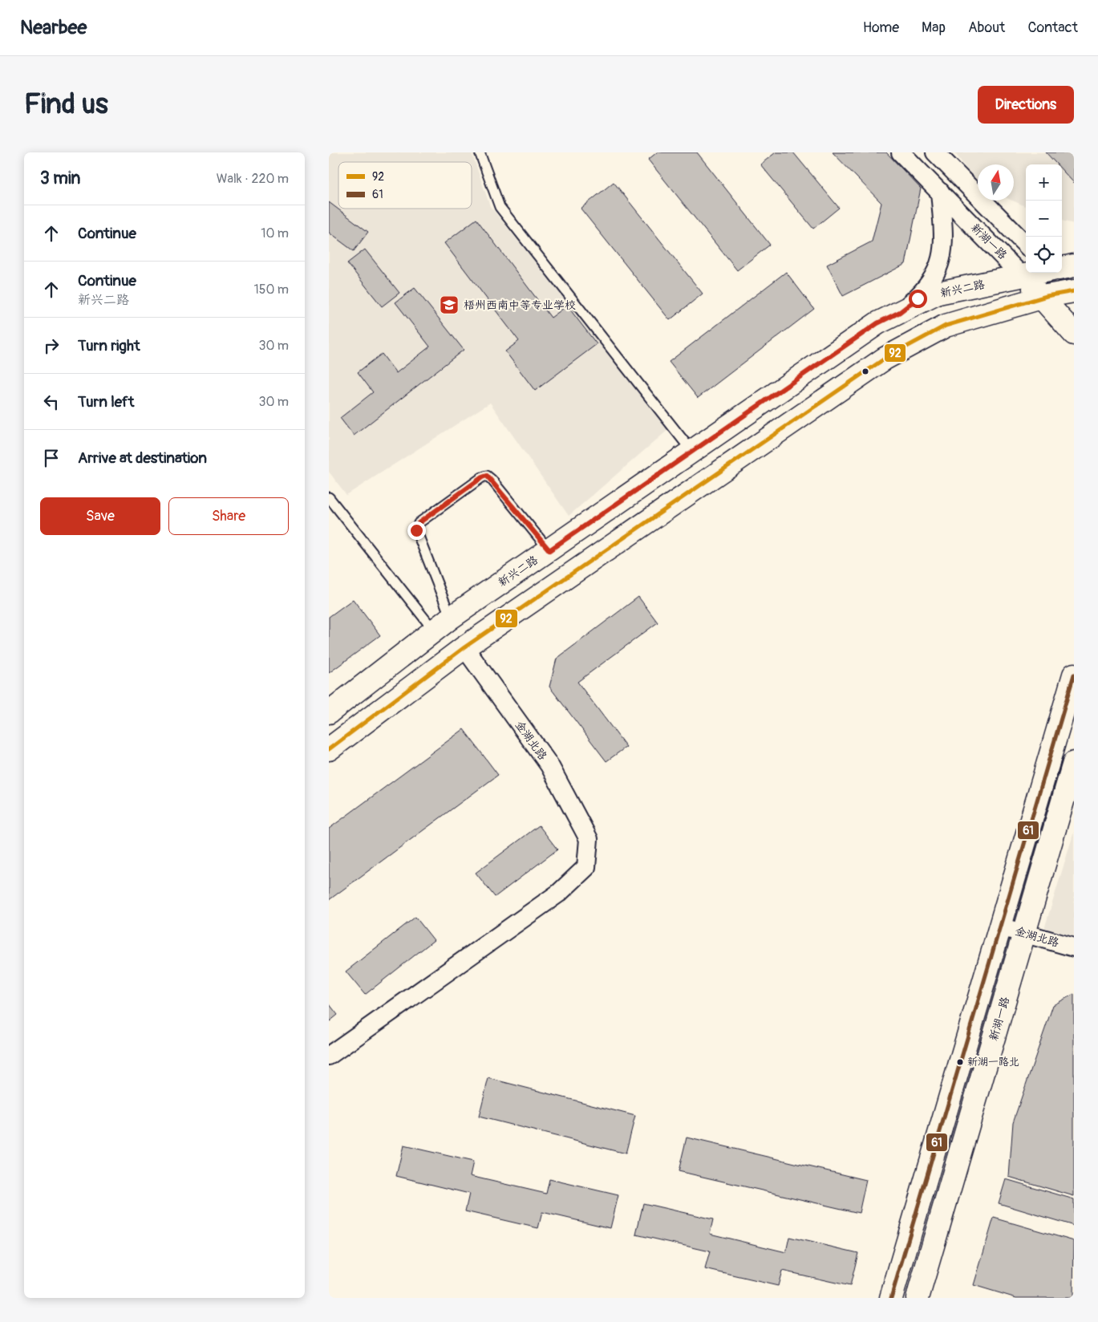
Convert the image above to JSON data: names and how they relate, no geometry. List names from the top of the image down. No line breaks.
{"streets":{"main road":["新湖一路","新兴二路"],"street":["金湖北路"]},"crossings":[["新湖一路","新兴二路"],["新湖一路","金湖北路"]],"places":{"school or university":["梧州西南中等专业学校"],"other":["新湖一路北"]},"lines":["transit line 92","transit line 61"],"legend":["92","61"],"north":"top","page":{"header":"Nearbee","nav":["Home","Map","About","Contact"],"buttons":["Directions",["Save","Share"]],"title":"Find us","heading":["3 min","Walk · 220 m"],"map_buttons":["+","−"],"list":[["Continue","10 m"],["Continue","新兴二路","150 m"],["Turn right","30 m"],["Turn left","30 m"],"Arrive at destination"]}}
